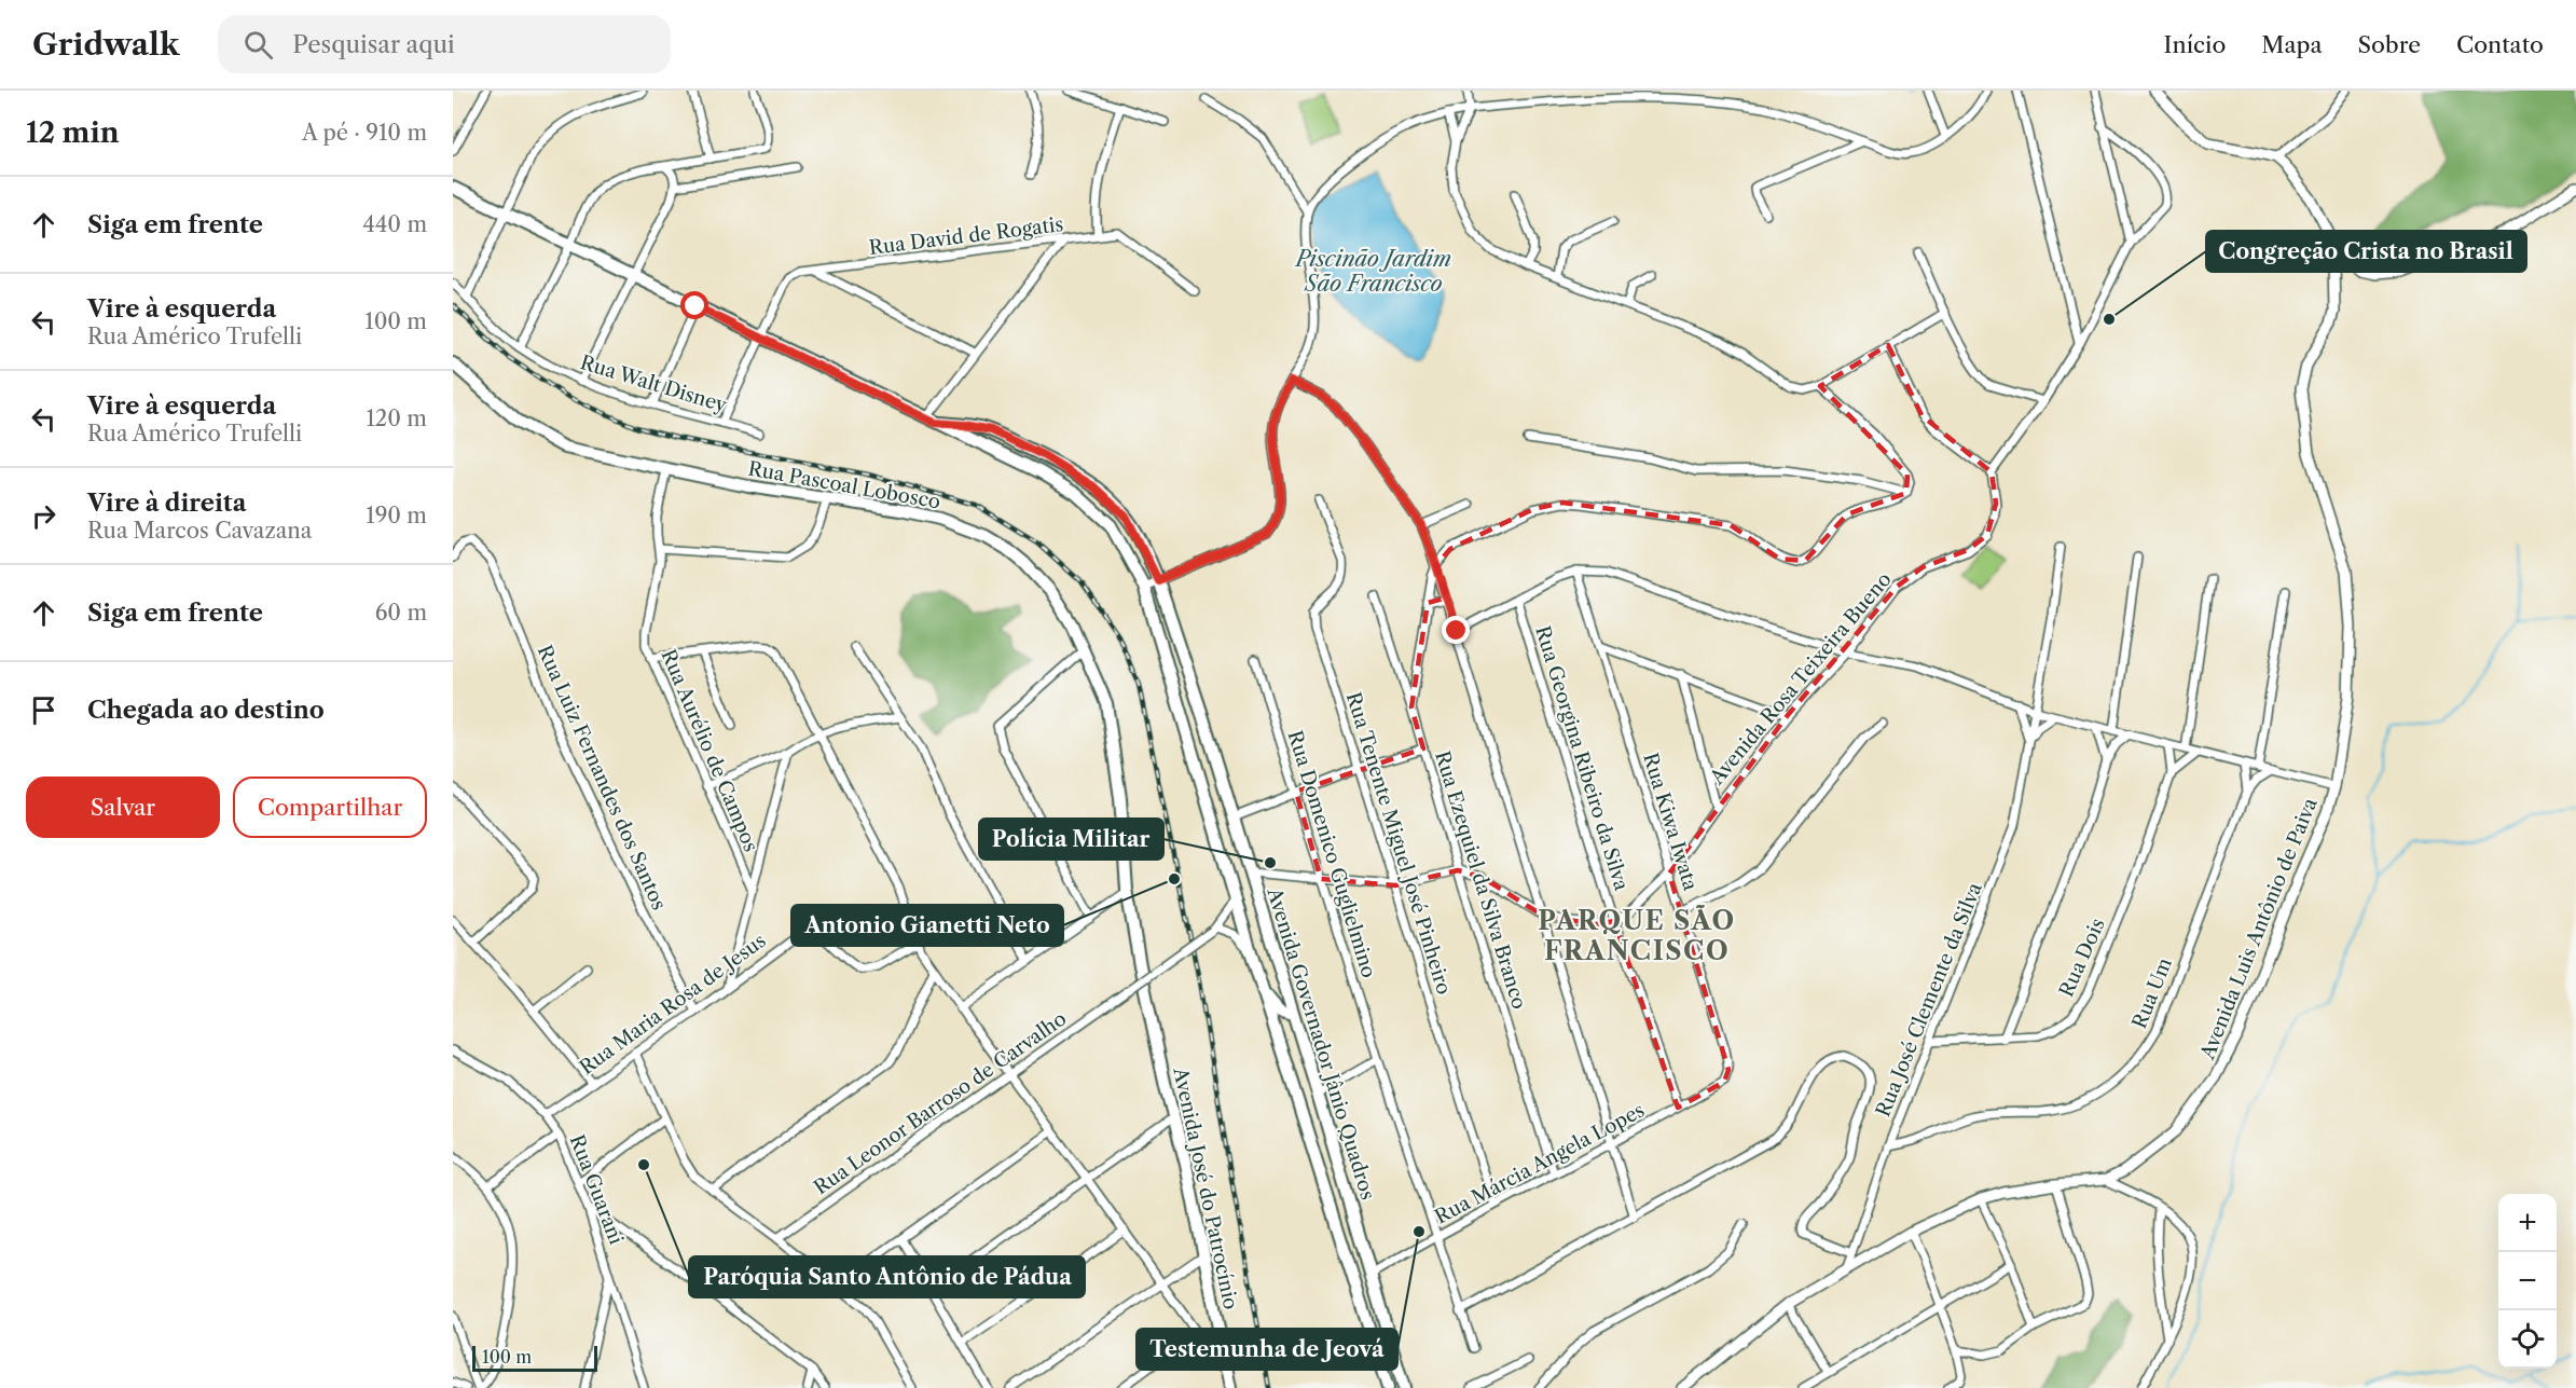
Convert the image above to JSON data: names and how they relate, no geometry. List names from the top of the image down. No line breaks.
{"streets":{"main road":["Rua Pascoal Lobosco","Avenida Governador Jânio Quadros","Avenida José do Patrocínio"],"street":["Rua David de Rogatis","Rua Walt Disney","Avenida Rosa Teixeira Bueno","Rua Aurélio de Campos","Rua Georgina Ribeiro da Silva","Rua Luiz Fernandes dos Santos","Rua Kiwa Iwata","Rua Tenente Miguel José Pinheiro","Rua Domenico Guglielmino","Rua Ezequiel da Silva Branco","Avenida Luis Antônio de Paiva","Rua Dois","Rua Um","Rua José Clemente da Silva","Rua Maria Rosa de Jesus","Rua Leonor Barroso de Carvalho","Rua Márcia Angela Lopes","Rua Guarani"]},"crossings":[["Rua David de Rogatis","Rua Walt Disney"],["Rua David de Rogatis","Avenida Governador Jânio Quadros"],["Rua Pascoal Lobosco","Rua Aurélio de Campos"],["Rua Pascoal Lobosco","Avenida José do Patrocínio"],["Avenida Rosa Teixeira Bueno","Rua Georgina Ribeiro da Silva"],["Avenida Rosa Teixeira Bueno","Rua Kiwa Iwata"],["Rua Georgina Ribeiro da Silva","Rua Márcia Angela Lopes"],["Rua Luiz Fernandes dos Santos","Rua Maria Rosa de Jesus"],["Rua Kiwa Iwata","Rua Márcia Angela Lopes"],["Rua Tenente Miguel José Pinheiro","Rua Márcia Angela Lopes"],["Rua Domenico Guglielmino","Rua Márcia Angela Lopes"],["Rua Ezequiel da Silva Branco","Rua Márcia Angela Lopes"],["Avenida Luis Antônio de Paiva","Rua José Clemente da Silva"],["Rua Dois","Rua José Clemente da Silva"],["Rua Um","Rua José Clemente da Silva"],["Rua Maria Rosa de Jesus","Rua Guarani"],["Avenida Governador Jânio Quadros","Rua Leonor Barroso de Carvalho"],["Avenida Governador Jânio Quadros","Rua Márcia Angela Lopes"]],"districts":["PARQUE SÃO FRANCISCO"],"water":["Piscinão Jardim São Francisco"],"places":["Congreção Crista no Brasil","Polícia Militar","Antonio Gianetti Neto","Paróquia Santo Antônio de Pádua","Testemunha de Jeová"],"scale_bar":"100 m","page":{"header":"Gridwalk","search":"Pesquisar aqui","nav":["Início","Mapa","Sobre","Contato"],"heading":["12 min","A pé · 910 m"],"list":[["Siga em frente","440 m"],["Vire à esquerda","Rua Américo Trufelli","100 m"],["Vire à esquerda","Rua Américo Trufelli","120 m"],["Vire à direita","Rua Marcos Cavazana","190 m"],["Siga em frente","60 m"],"Chegada ao destino"],"buttons":["Salvar","Compartilhar"],"map_buttons":["+","−"],"scale":"100 m"}}
